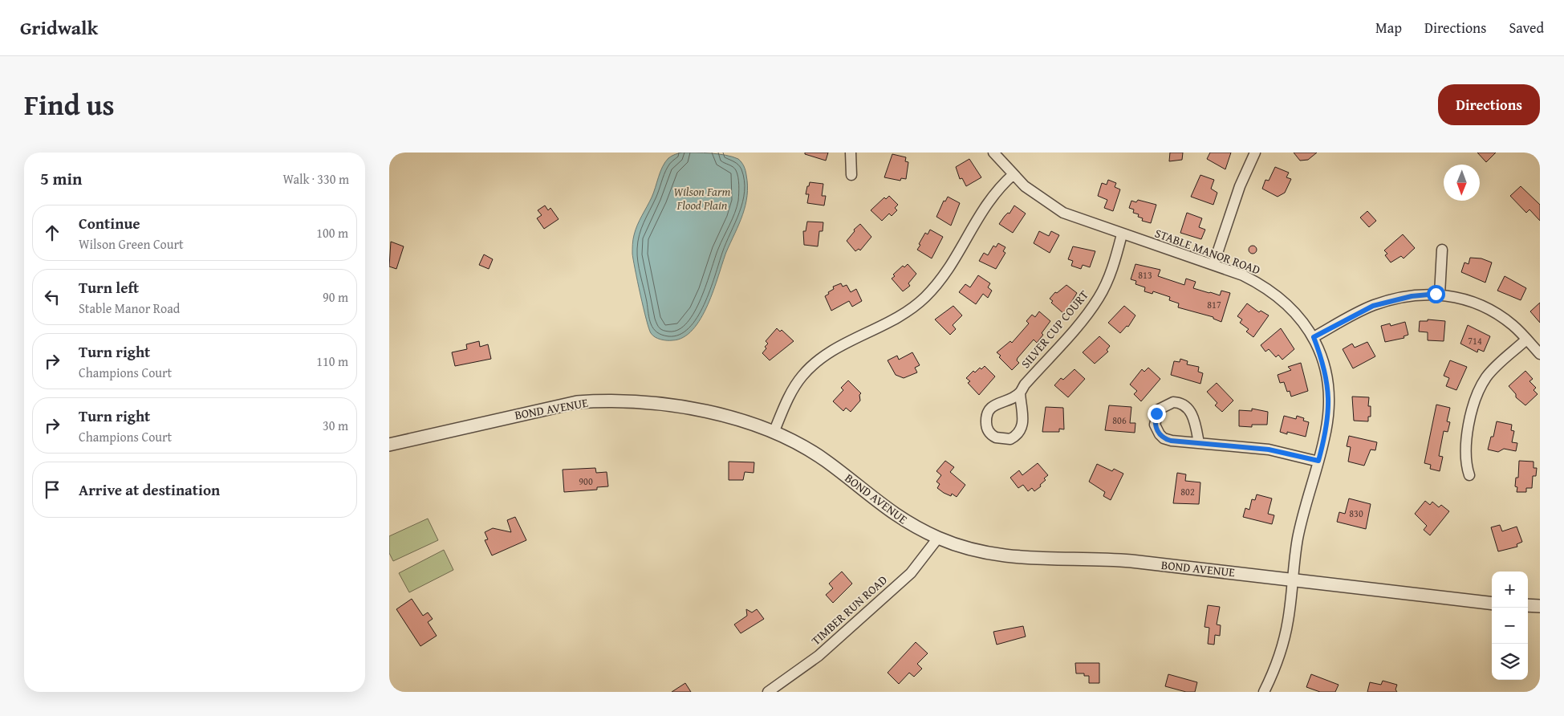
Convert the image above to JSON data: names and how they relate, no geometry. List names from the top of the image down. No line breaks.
{"streets":{"street":["STABLE MANOR ROAD","SILVER CUP COURT","BOND AVENUE","TIMBER RUN ROAD"]},"crossings":[["STABLE MANOR ROAD","SILVER CUP COURT"],["STABLE MANOR ROAD","BOND AVENUE"],["BOND AVENUE","TIMBER RUN ROAD"]],"parks":["Wilson Farm Flood Plain"],"house_numbers":["813","817","714","806","900","802","830"],"north":"bottom","page":{"header":"Gridwalk","nav":["Map","Directions","Saved"],"title":"Find us","buttons":"Directions","heading":["5 min","Walk · 330 m"],"list":[["Continue","Wilson Green Court","100 m"],["Turn left","Stable Manor Road","90 m"],["Turn right","Champions Court","110 m"],["Turn right","Champions Court","30 m"],"Arrive at destination"],"map_buttons":["+","−"]}}
